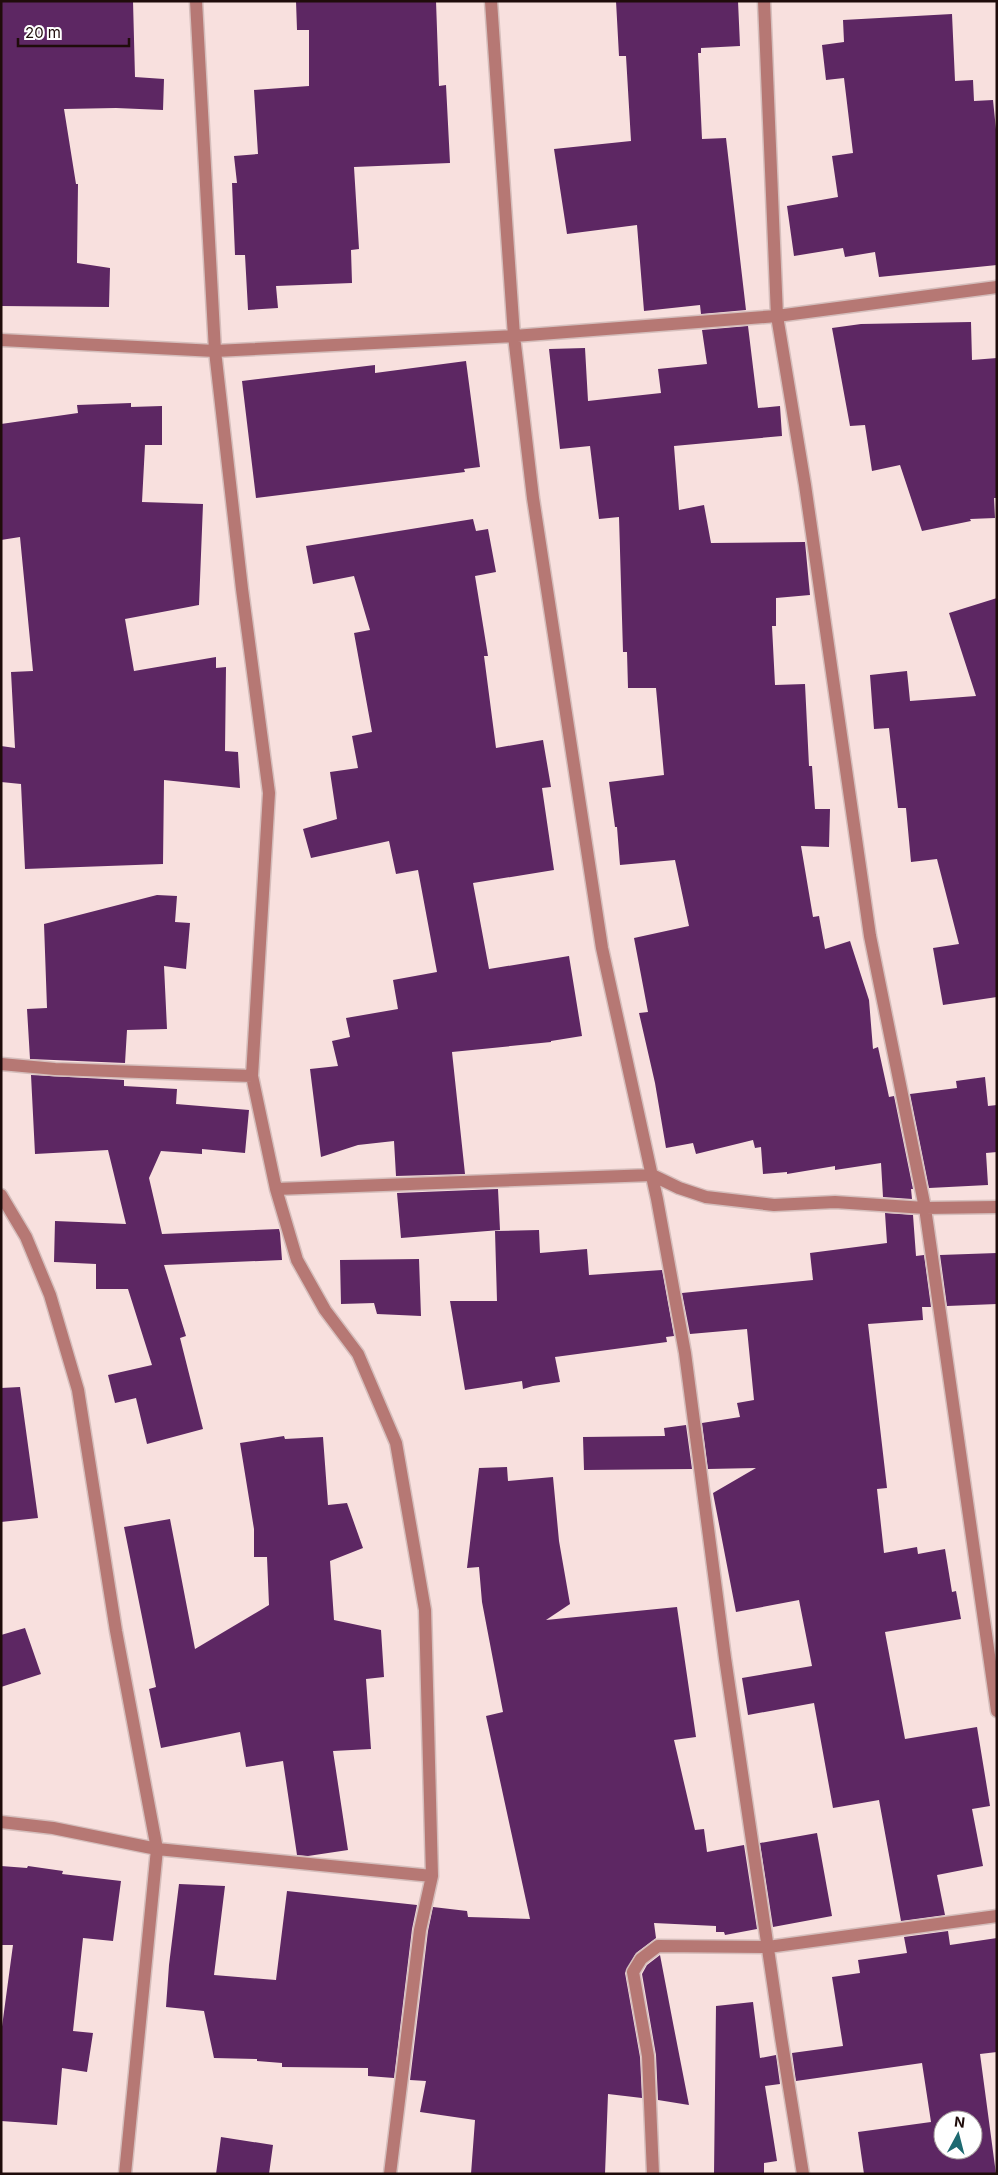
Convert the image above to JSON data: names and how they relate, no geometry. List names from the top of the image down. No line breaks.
{"scale_bar":"20 m","north":"top"}
